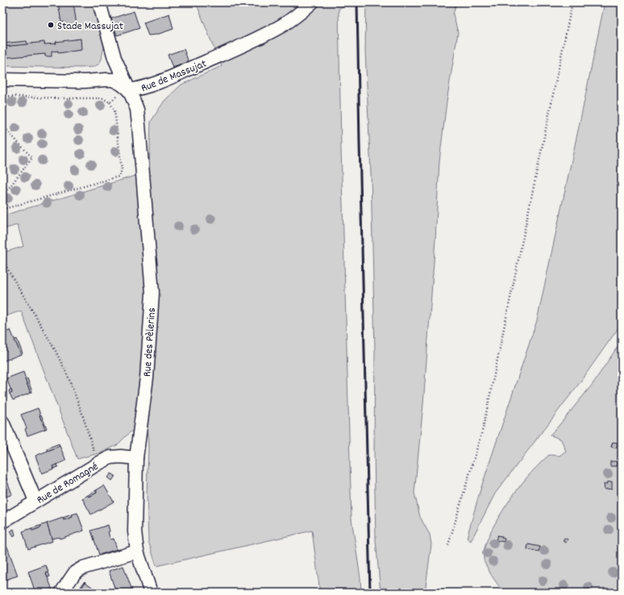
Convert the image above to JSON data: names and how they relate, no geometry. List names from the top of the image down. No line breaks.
{"streets":{"street":["Rue de Massujat","Rue des Pèlerins","Rue de Romagné"]},"crossings":[["Rue de Massujat","Rue des Pèlerins"],["Rue des Pèlerins","Rue de Romagné"]],"places":["Stade Massujat"]}
